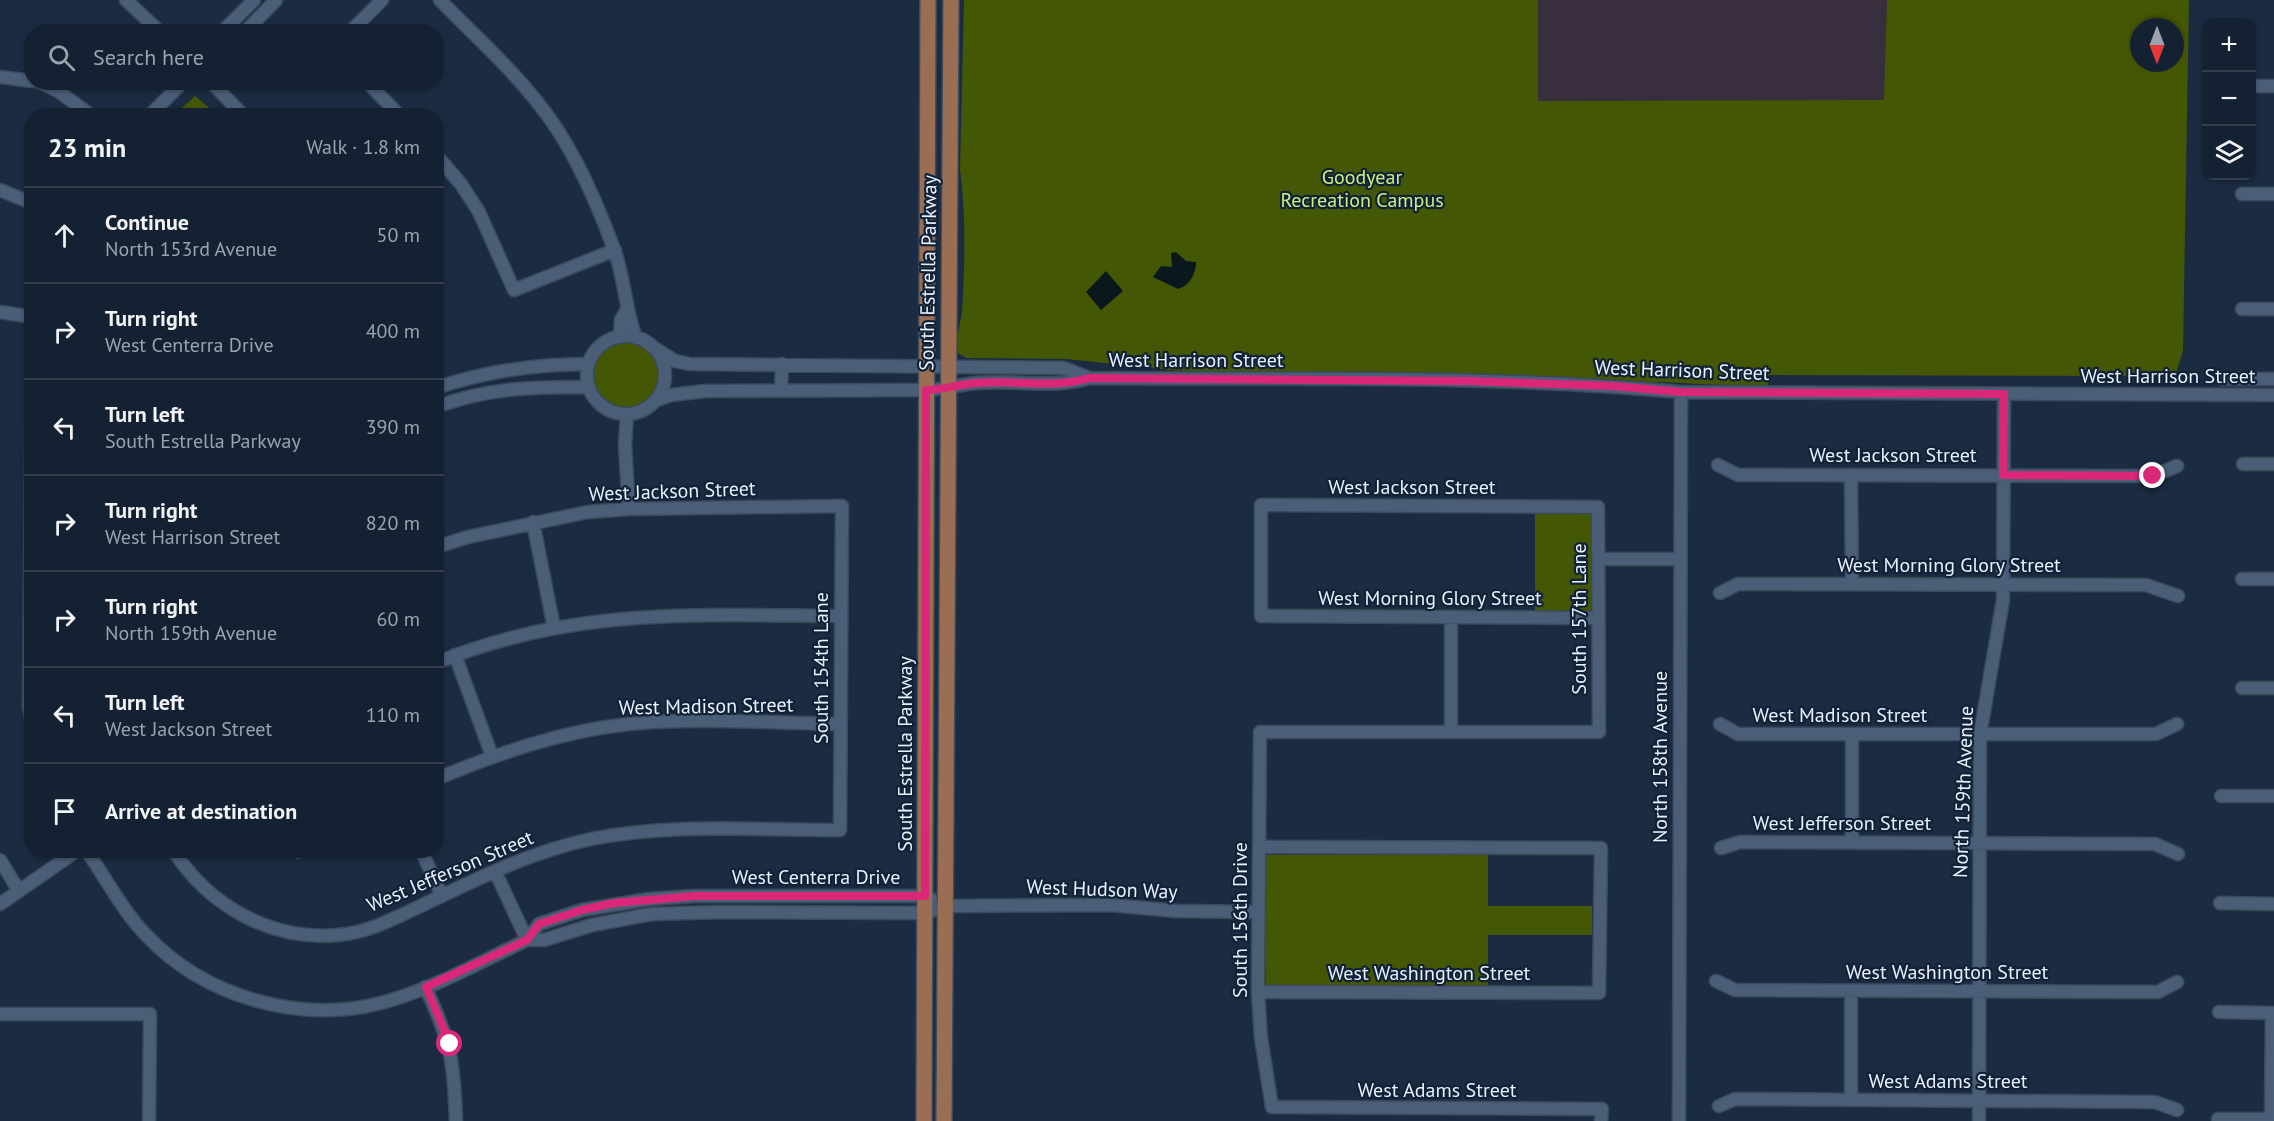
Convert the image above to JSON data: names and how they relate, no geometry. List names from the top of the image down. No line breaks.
{"streets":{"main road":["South Estrella Parkway"],"street":["West Harrison Street","West Jackson Street","West Morning Glory Street","South 157th Lane","South 154th Lane","West Madison Street","North 158th Avenue","North 159th Avenue","West Jefferson Street","West Centerra Drive","West Hudson Way","South 156th Drive","West Washington Street","West Adams Street"]},"crossings":[["South Estrella Parkway","West Harrison Street"],["South Estrella Parkway","West Centerra Drive"],["South Estrella Parkway","West Hudson Way"],["West Harrison Street","North 158th Avenue"],["West Harrison Street","North 159th Avenue"],["West Jackson Street","West Morning Glory Street"],["West Jackson Street","South 157th Lane"],["West Jackson Street","South 154th Lane"],["West Jackson Street","North 159th Avenue"],["West Morning Glory Street","South 157th Lane"],["West Morning Glory Street","North 159th Avenue"],["South 157th Lane","South 156th Drive"],["South 154th Lane","West Madison Street"],["South 154th Lane","West Jefferson Street"],["West Madison Street","North 159th Avenue"],["North 159th Avenue","West Jefferson Street"],["North 159th Avenue","West Washington Street"],["North 159th Avenue","West Adams Street"],["West Centerra Drive","West Hudson Way"],["West Hudson Way","South 156th Drive"],["South 156th Drive","West Washington Street"],["South 156th Drive","West Adams Street"]],"parks":["Goodyear Recreation Campus"],"north":"bottom","page":{"map_buttons":["+","−"],"search":"Search here","heading":["23 min","Walk · 1.8 km"],"list":[["Continue","North 153rd Avenue","50 m"],["Turn right","West Centerra Drive","400 m"],["Turn left","South Estrella Parkway","390 m"],["Turn right","West Harrison Street","820 m"],["Turn right","North 159th Avenue","60 m"],["Turn left","West Jackson Street","110 m"],"Arrive at destination"]}}
